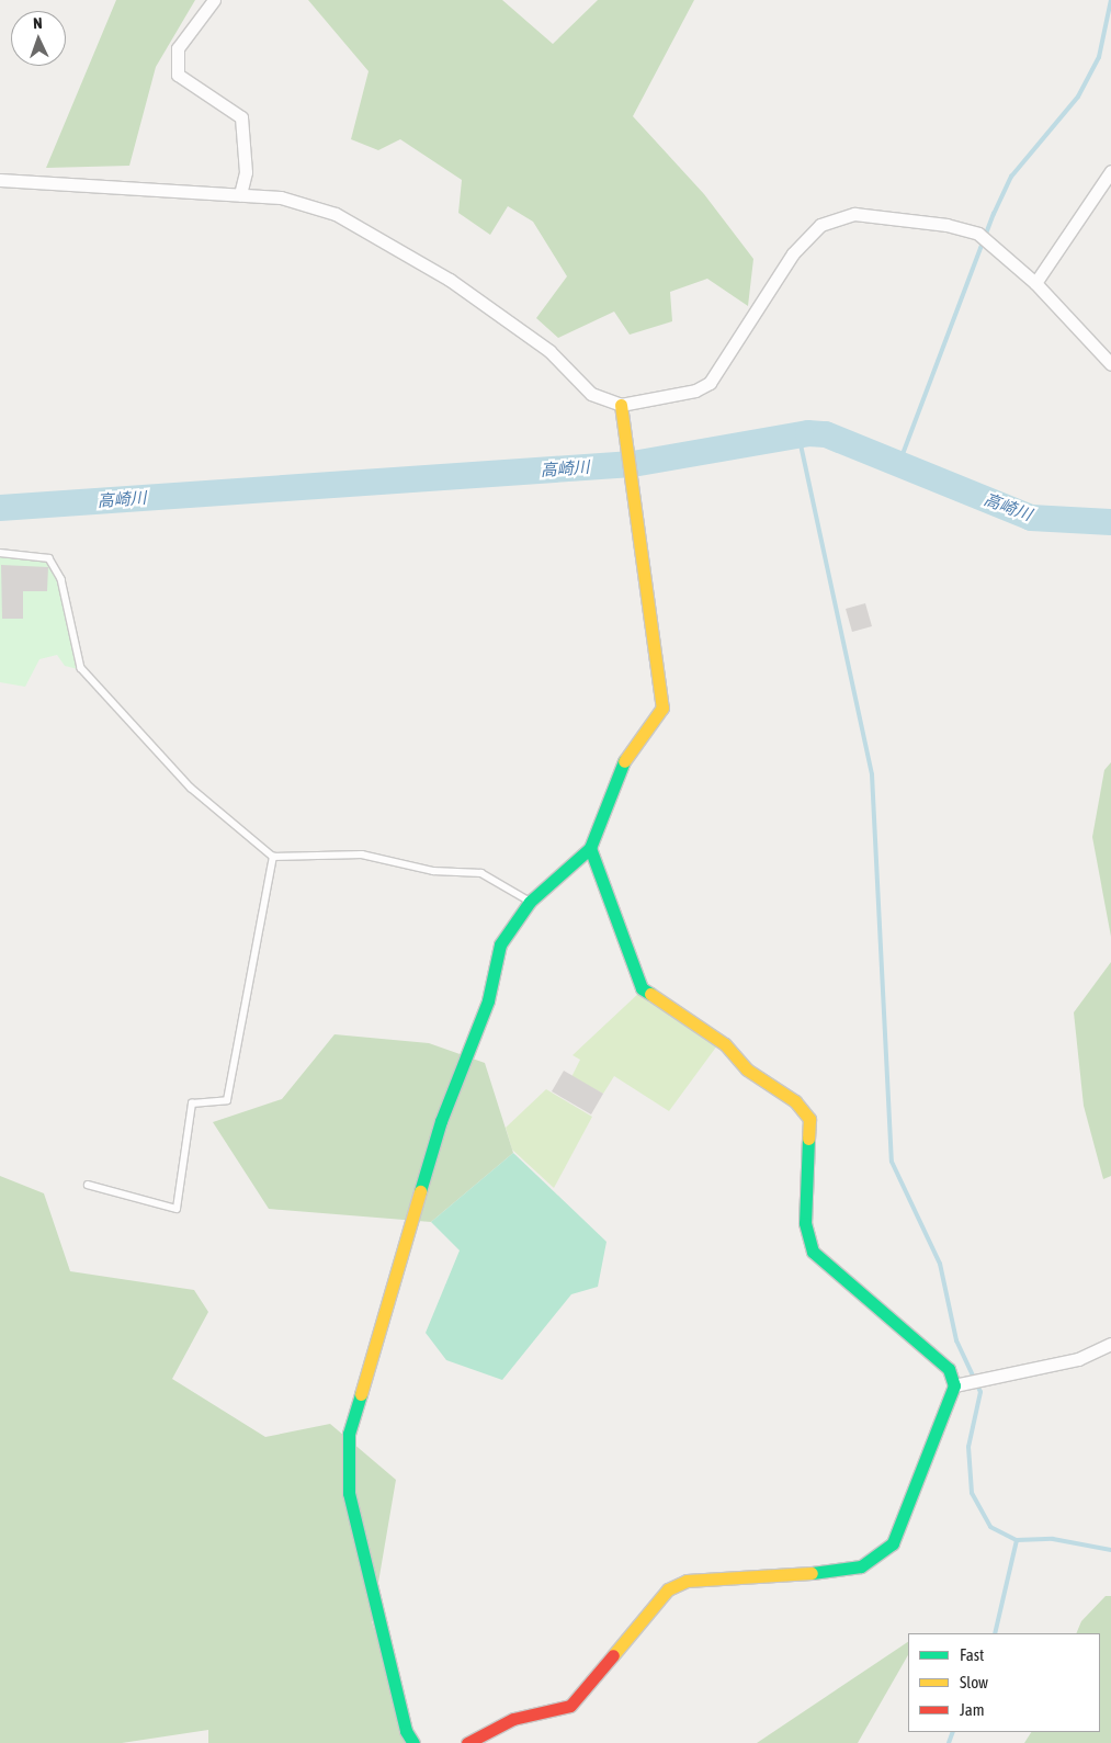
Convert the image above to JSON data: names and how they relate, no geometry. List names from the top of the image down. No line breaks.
{"water":["高崎川"],"legend":["Fast","Slow","Jam"],"north":"top"}
